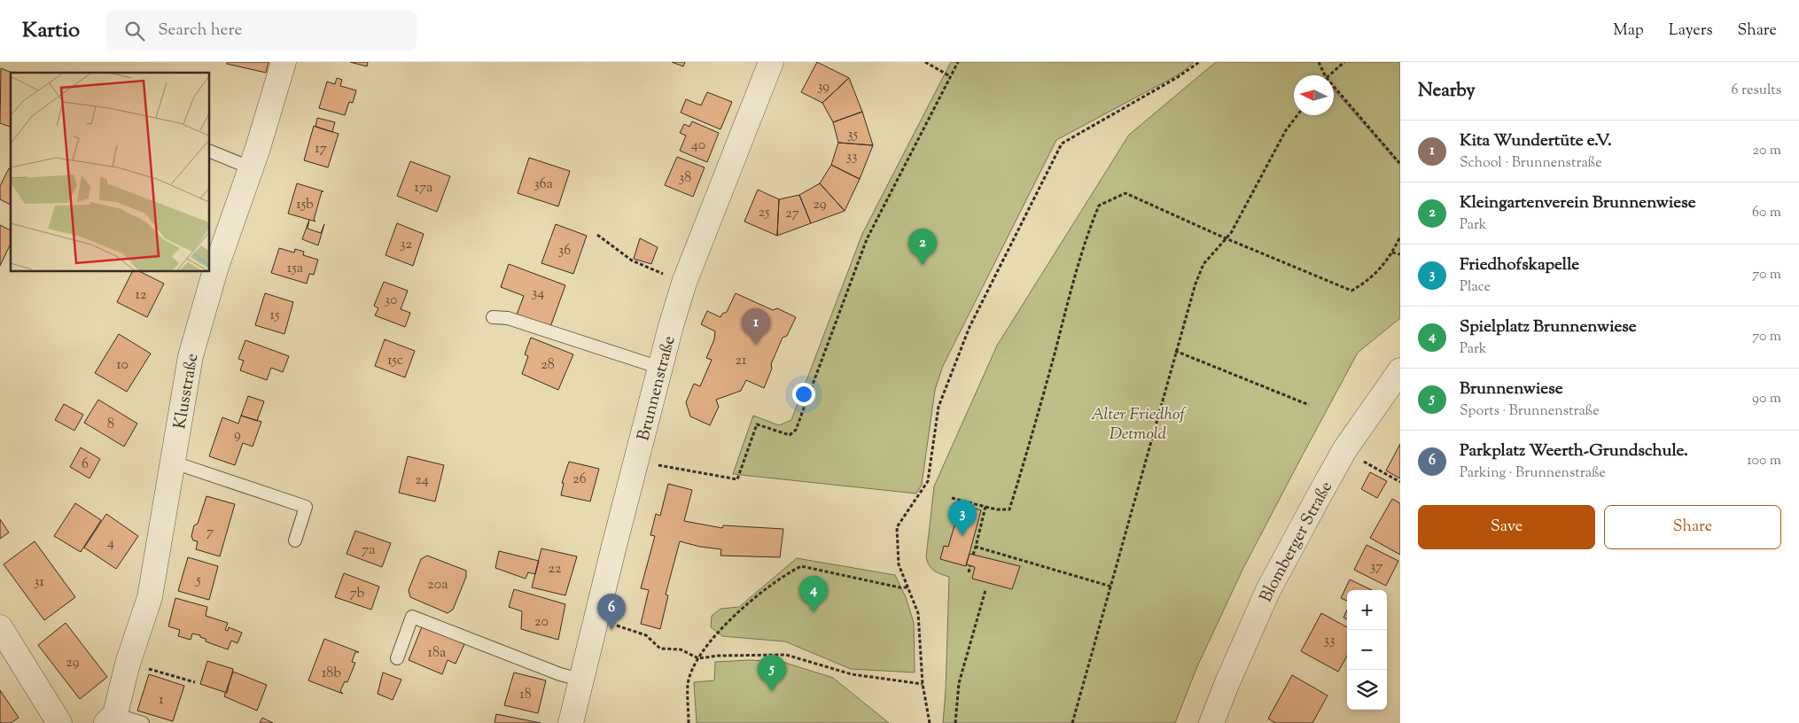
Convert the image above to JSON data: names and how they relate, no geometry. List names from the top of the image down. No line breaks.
{"streets":{"street":["Brunnenstraße","Klusstraße","Blomberger Straße"]},"parks":["Alter Friedhof Detmold"],"house_numbers":["39","35","40","17","33","38","36a","17a","15b","29","25","27","32","36","15a","34","12","30","15","15c","21","10","28","8","9","6","26","24","7","4","7a","37","22","5","31","20a","7b","20","33","18a","29","18b","18","1"],"north":"left","page":{"header":"Kartio","search":"Search here","nav":["Map","Layers","Share"],"heading":["Nearby","6 results"],"list":[{"mark":"1","name":"Kita Wundertüte e.V.","note":"School · Brunnenstraße","value":"20 m"},{"mark":"2","name":"Kleingartenverein Brunnenwiese","note":"Park","value":"60 m"},{"mark":"3","name":"Friedhofskapelle","note":"Place","value":"70 m"},{"mark":"4","name":"Spielplatz Brunnenwiese","note":"Park","value":"70 m"},{"mark":"5","name":"Brunnenwiese","note":"Sports · Brunnenstraße","value":"90 m"},{"mark":"6","name":"Parkplatz Weerth-Grundschule.","note":"Parking · Brunnenstraße","value":"100 m"}],"pins":["2","1","3","4","6","5"],"buttons":["Save","Share"],"map_buttons":["+","−"]}}
